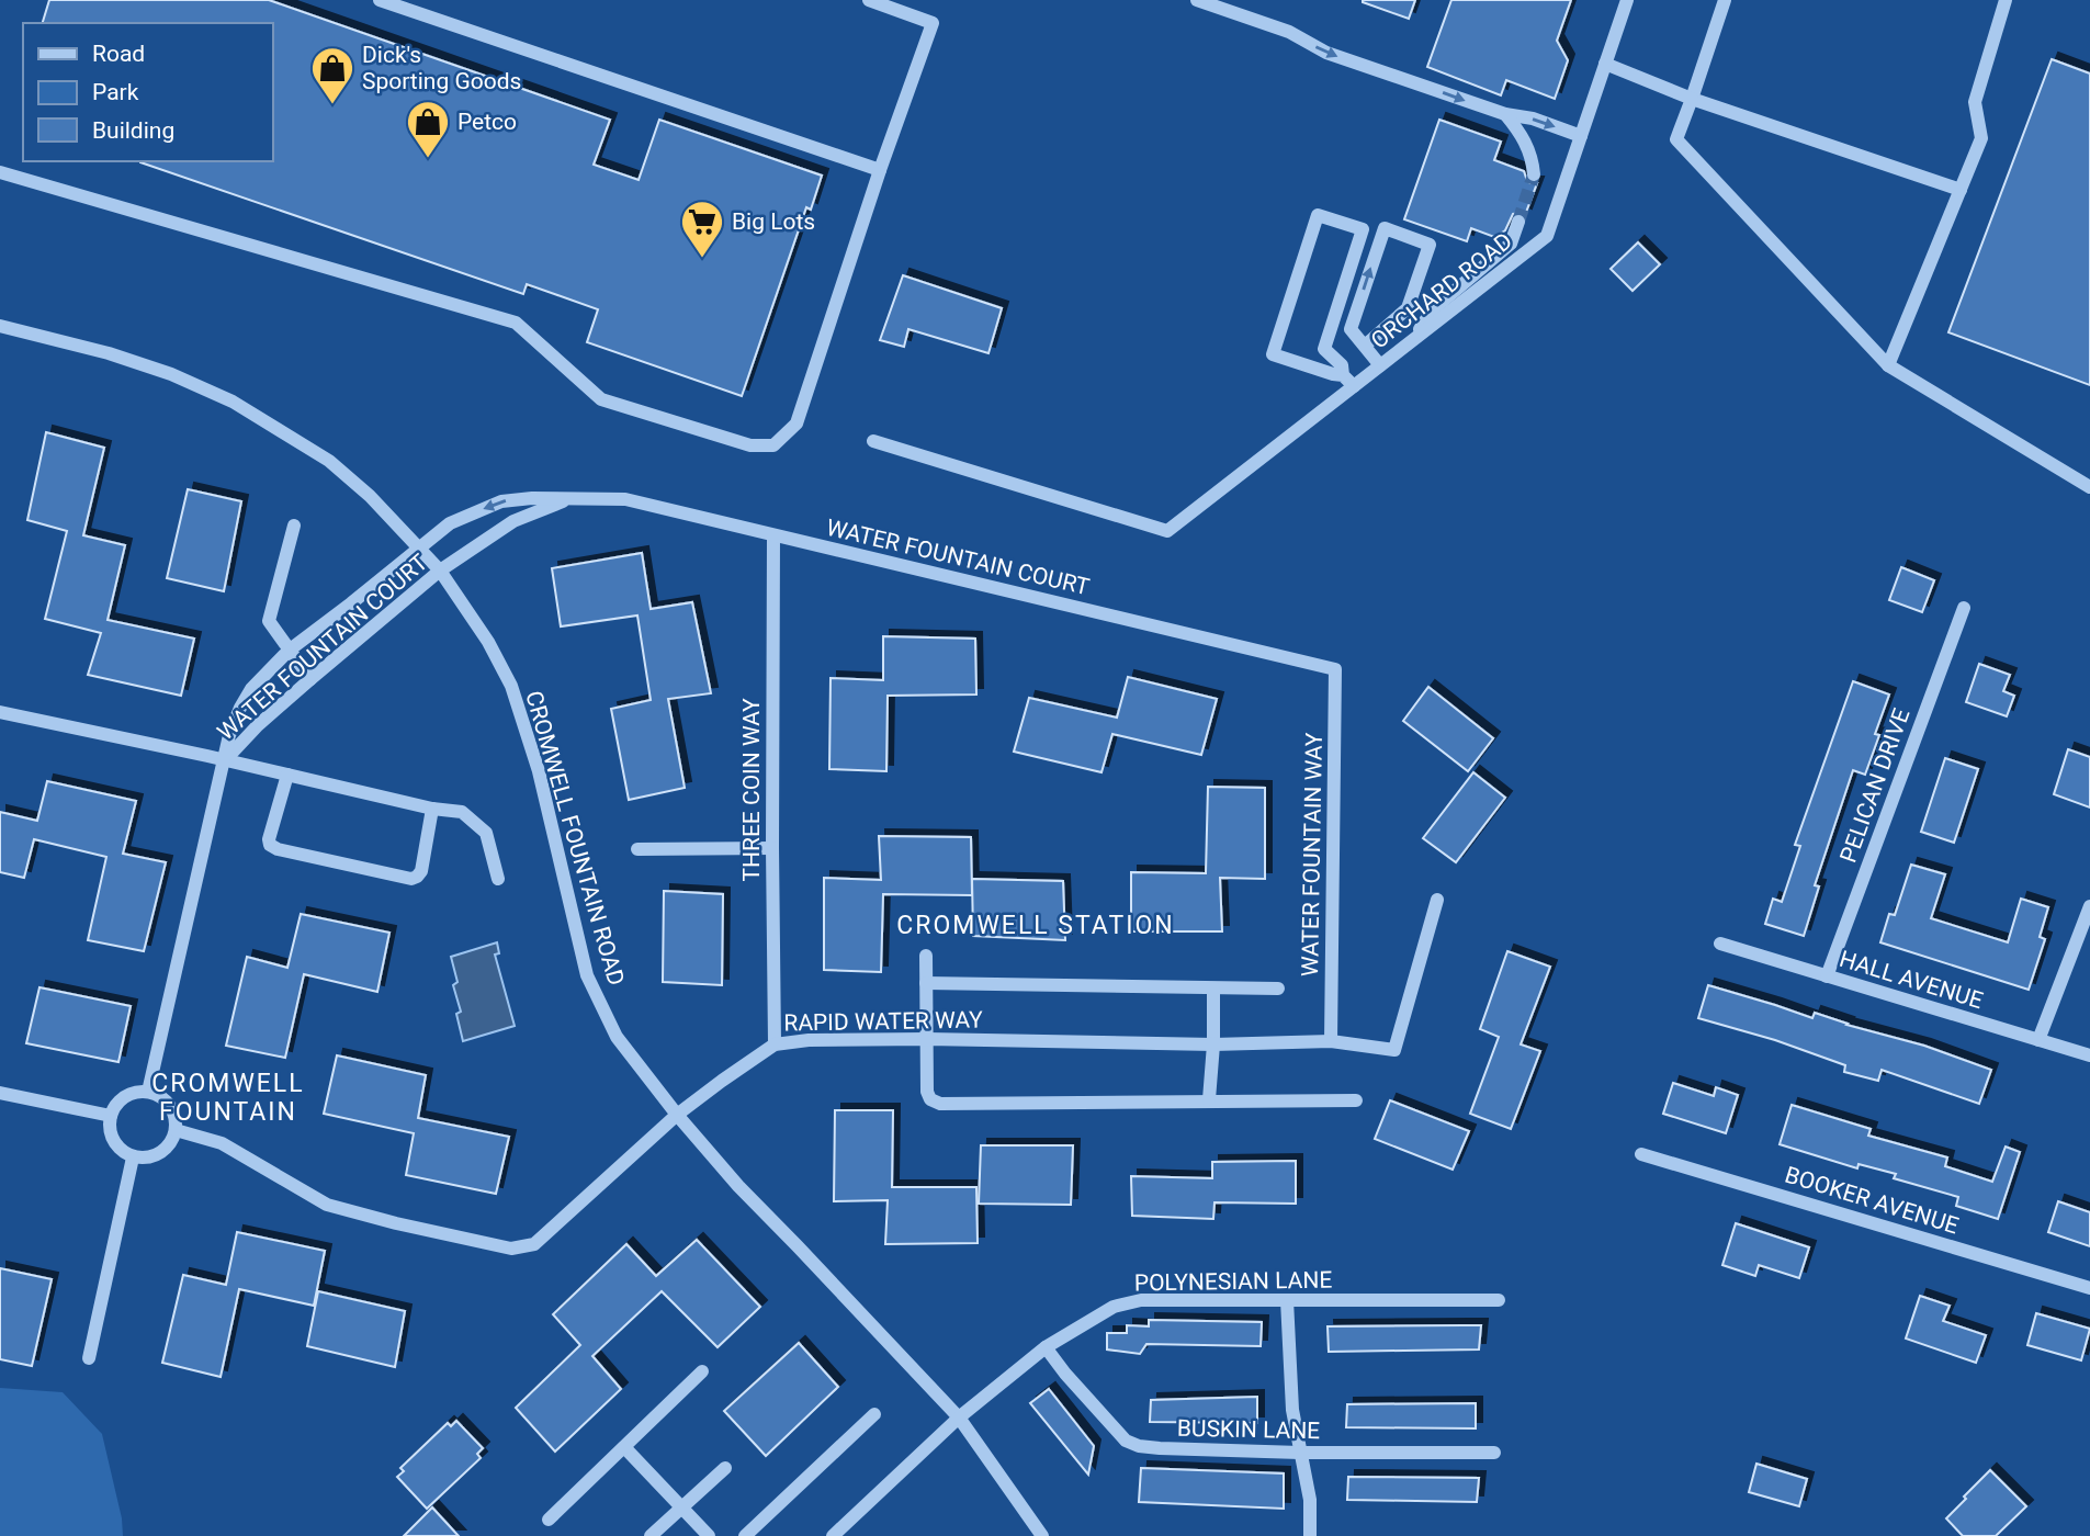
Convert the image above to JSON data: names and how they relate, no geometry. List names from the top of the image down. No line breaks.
{"streets":{"street":["ORCHARD ROAD","WATER FOUNTAIN COURT","PELICAN DRIVE","THREE COIN WAY","CROMWELL FOUNTAIN ROAD","WATER FOUNTAIN WAY","HALL AVENUE","RAPID WATER WAY","BOOKER AVENUE","POLYNESIAN LANE","BUSKIN LANE"]},"crossings":[["WATER FOUNTAIN COURT","THREE COIN WAY"],["WATER FOUNTAIN COURT","CROMWELL FOUNTAIN ROAD"],["WATER FOUNTAIN COURT","WATER FOUNTAIN WAY"],["WATER FOUNTAIN COURT","RAPID WATER WAY"],["PELICAN DRIVE","HALL AVENUE"],["THREE COIN WAY","RAPID WATER WAY"],["CROMWELL FOUNTAIN ROAD","RAPID WATER WAY"],["CROMWELL FOUNTAIN ROAD","POLYNESIAN LANE"],["WATER FOUNTAIN WAY","RAPID WATER WAY"],["POLYNESIAN LANE","BUSKIN LANE"]],"districts":["CROMWELL STATION","CROMWELL FOUNTAIN"],"places":{"shop":["Dick's Sporting Goods","Petco"],"supermarket":["Big Lots"]},"legend":["Road","Park","Building"]}
